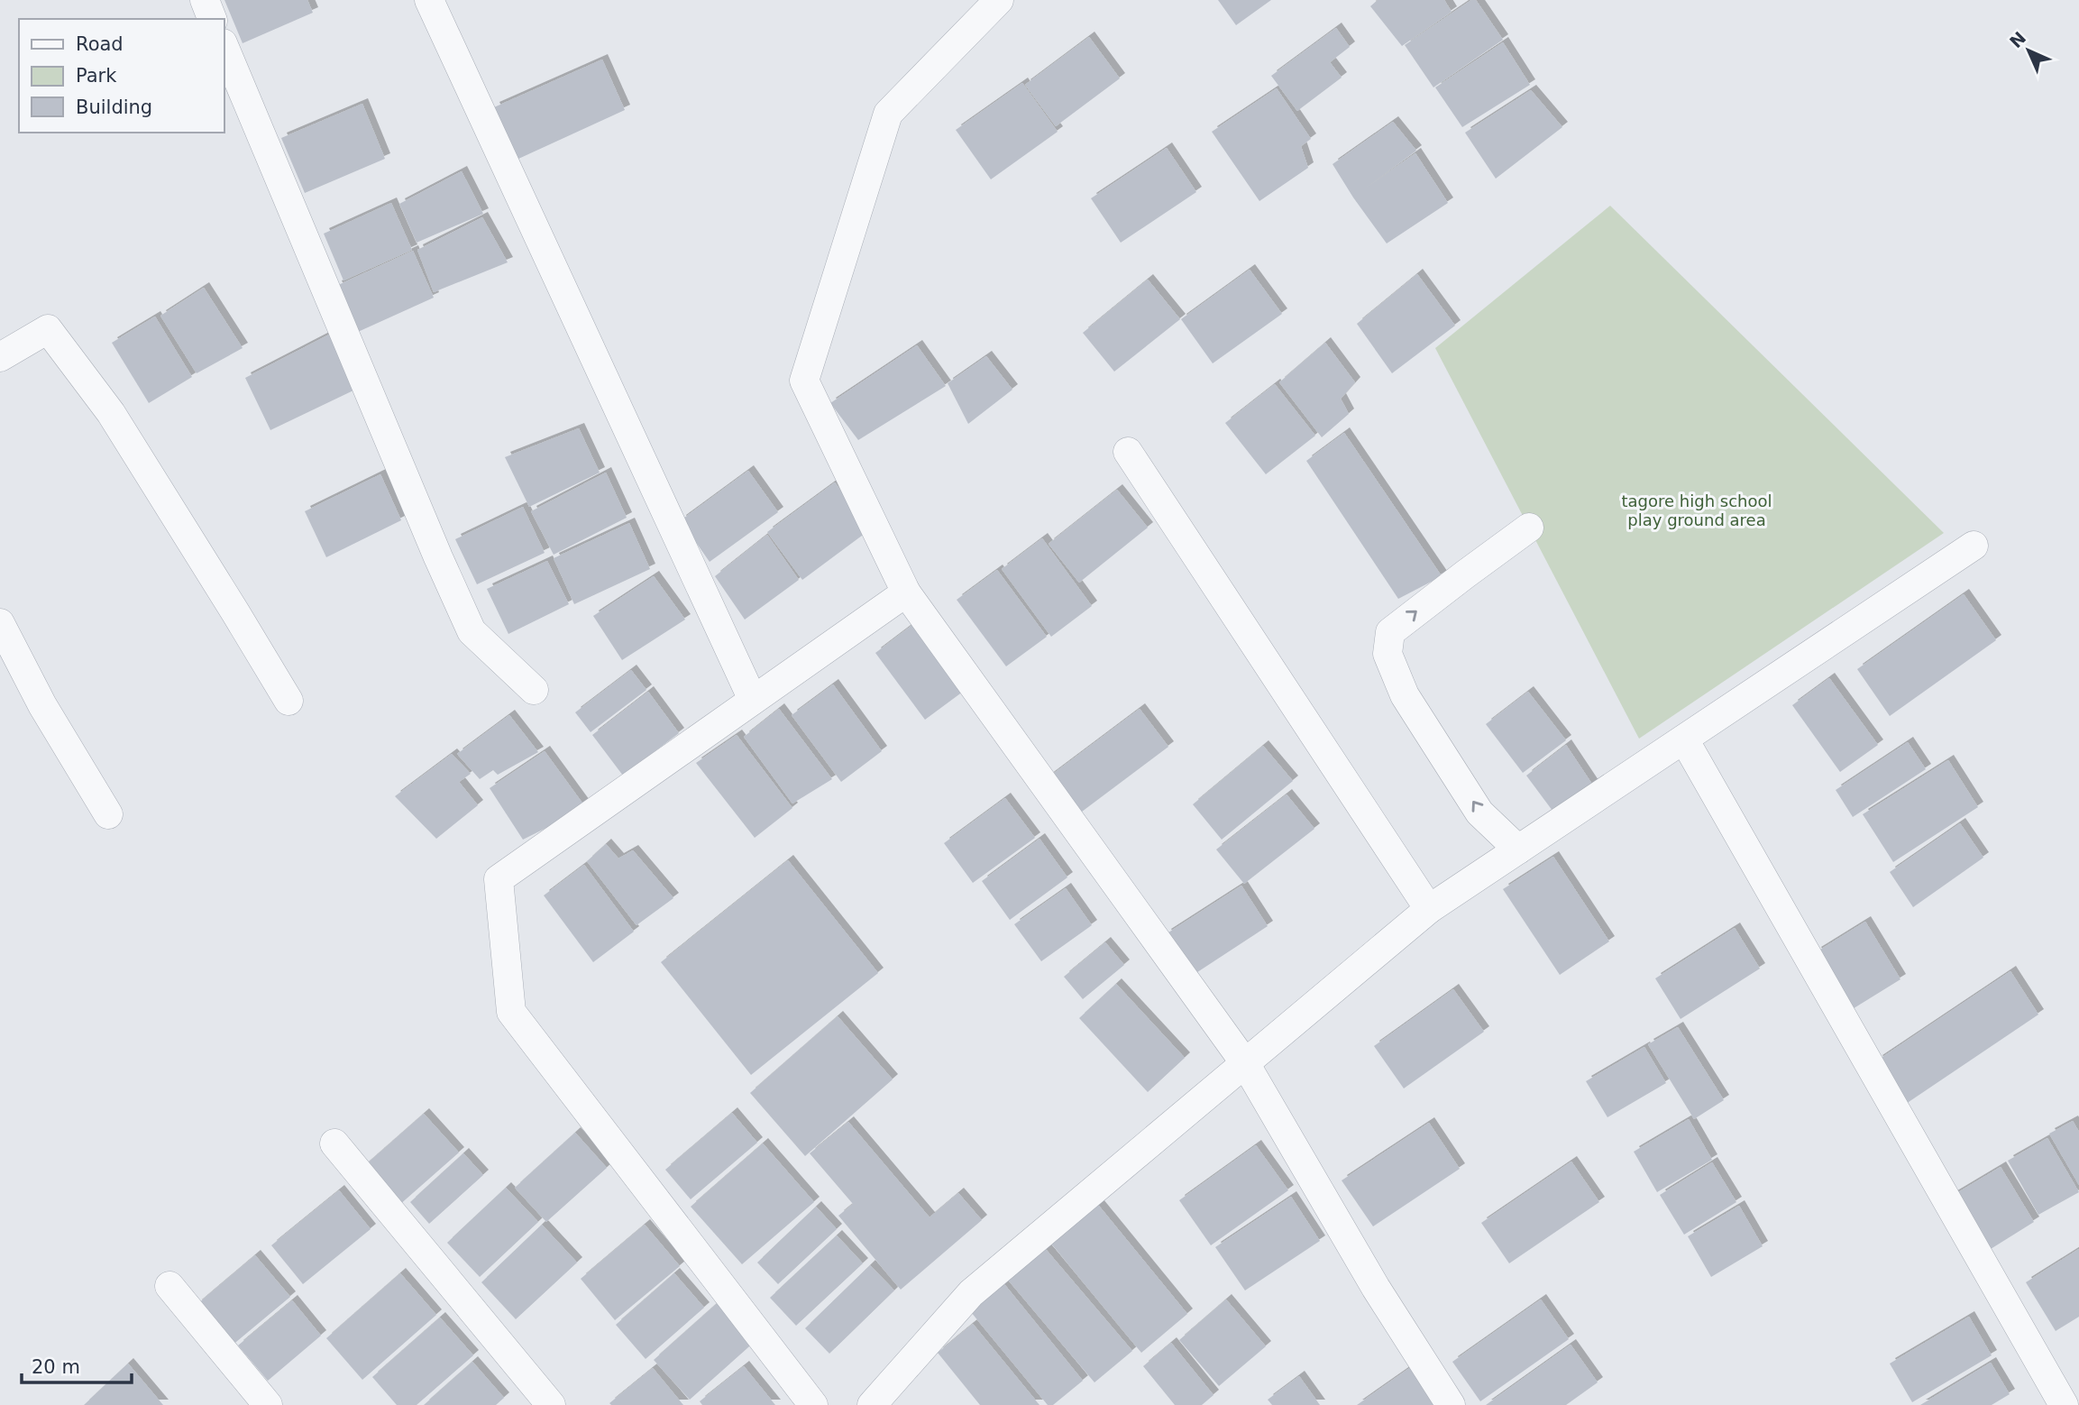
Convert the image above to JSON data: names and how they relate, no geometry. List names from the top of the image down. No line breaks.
{"parks":["tagore high school play ground area"],"legend":["Road","Park","Building"],"scale_bar":"20 m","north":"top left"}
